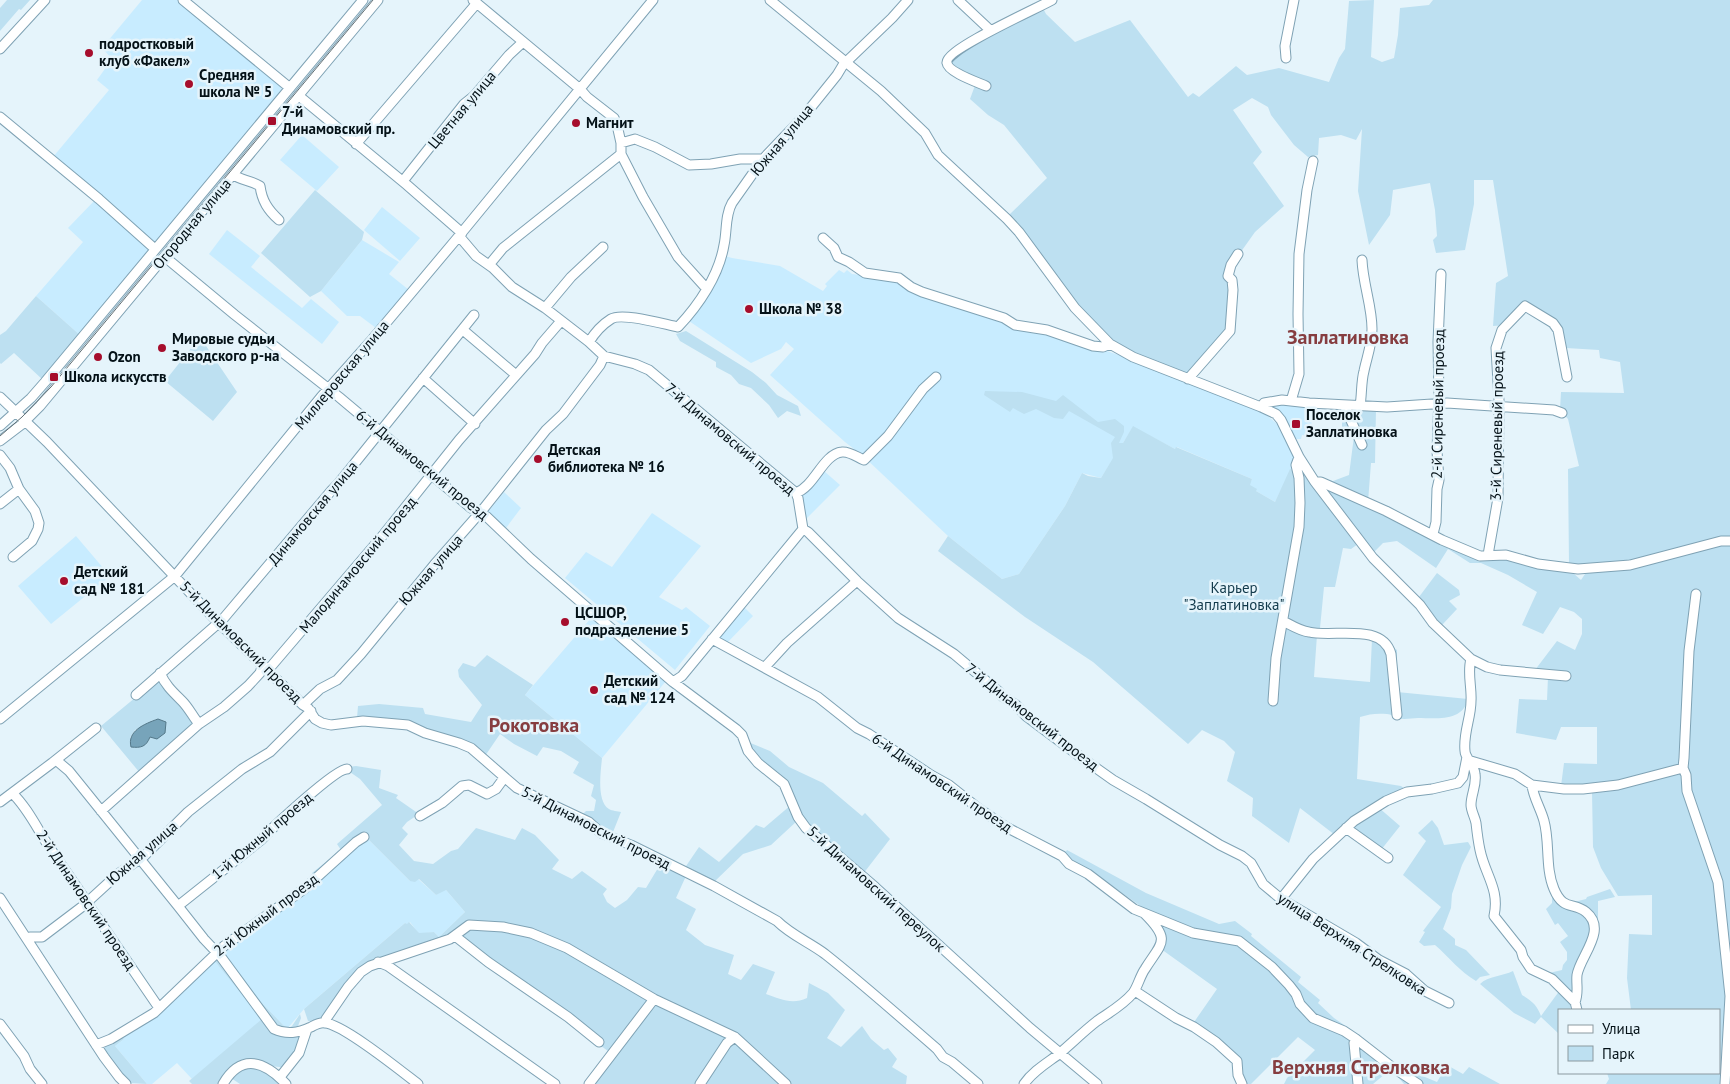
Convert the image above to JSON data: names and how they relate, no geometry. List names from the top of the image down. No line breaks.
{"streets":{"street":["Цветная улица","Южная улица","Огородная улица","Миллеровская улица","2-й Сиреневый проезд","3-й Сиреневый проезд","7-й Динамовский проезд","6-й Динамовский проезд","Динамовская улица","Малодинамовский проезд","5-й Динамовский проезд","1-й Южный проезд","5-й Динамовский переулок","2-й Динамовский проезд","2-й Южный проезд","улица Верхняя Стрелковка"]},"crossings":[["Цветная улица","7-й Динамовский проезд"],["Южная улица","7-й Динамовский проезд"],["Южная улица","6-й Динамовский проезд"],["Южная улица","5-й Динамовский проезд"],["Южная улица","2-й Динамовский проезд"],["Огородная улица","7-й Динамовский проезд"],["Огородная улица","6-й Динамовский проезд"],["Огородная улица","5-й Динамовский проезд"],["Миллеровская улица","7-й Динамовский проезд"],["Миллеровская улица","6-й Динамовский проезд"],["Миллеровская улица","5-й Динамовский проезд"],["7-й Динамовский проезд","Малодинамовский проезд"],["7-й Динамовский проезд","улица Верхняя Стрелковка"],["6-й Динамовский проезд","Динамовская улица"],["6-й Динамовский проезд","Малодинамовский проезд"],["6-й Динамовский проезд","5-й Динамовский переулок"],["Динамовская улица","5-й Динамовский проезд"],["Малодинамовский проезд","5-й Динамовский проезд"],["2-й Динамовский проезд","2-й Южный проезд"]],"districts":["Заплатиновка","Рокотовка","Верхняя Стрелковка"],"parks":["Карьер \"Заплатиновка\""],"places":{"other":["подростковый клуб «Факел»","Средняя школа № 5","Магнит","Школа № 38","Мировые судьи Заводского р-на","Ozon","Детская библиотека № 16","Детский сад № 181","ЦСШОР, подразделение 5","Детский сад № 124"],"transit":["7-й Динамовский пр.","Школа искусств","Поселок Заплатиновка"]},"legend":["Улица","Парк"]}
